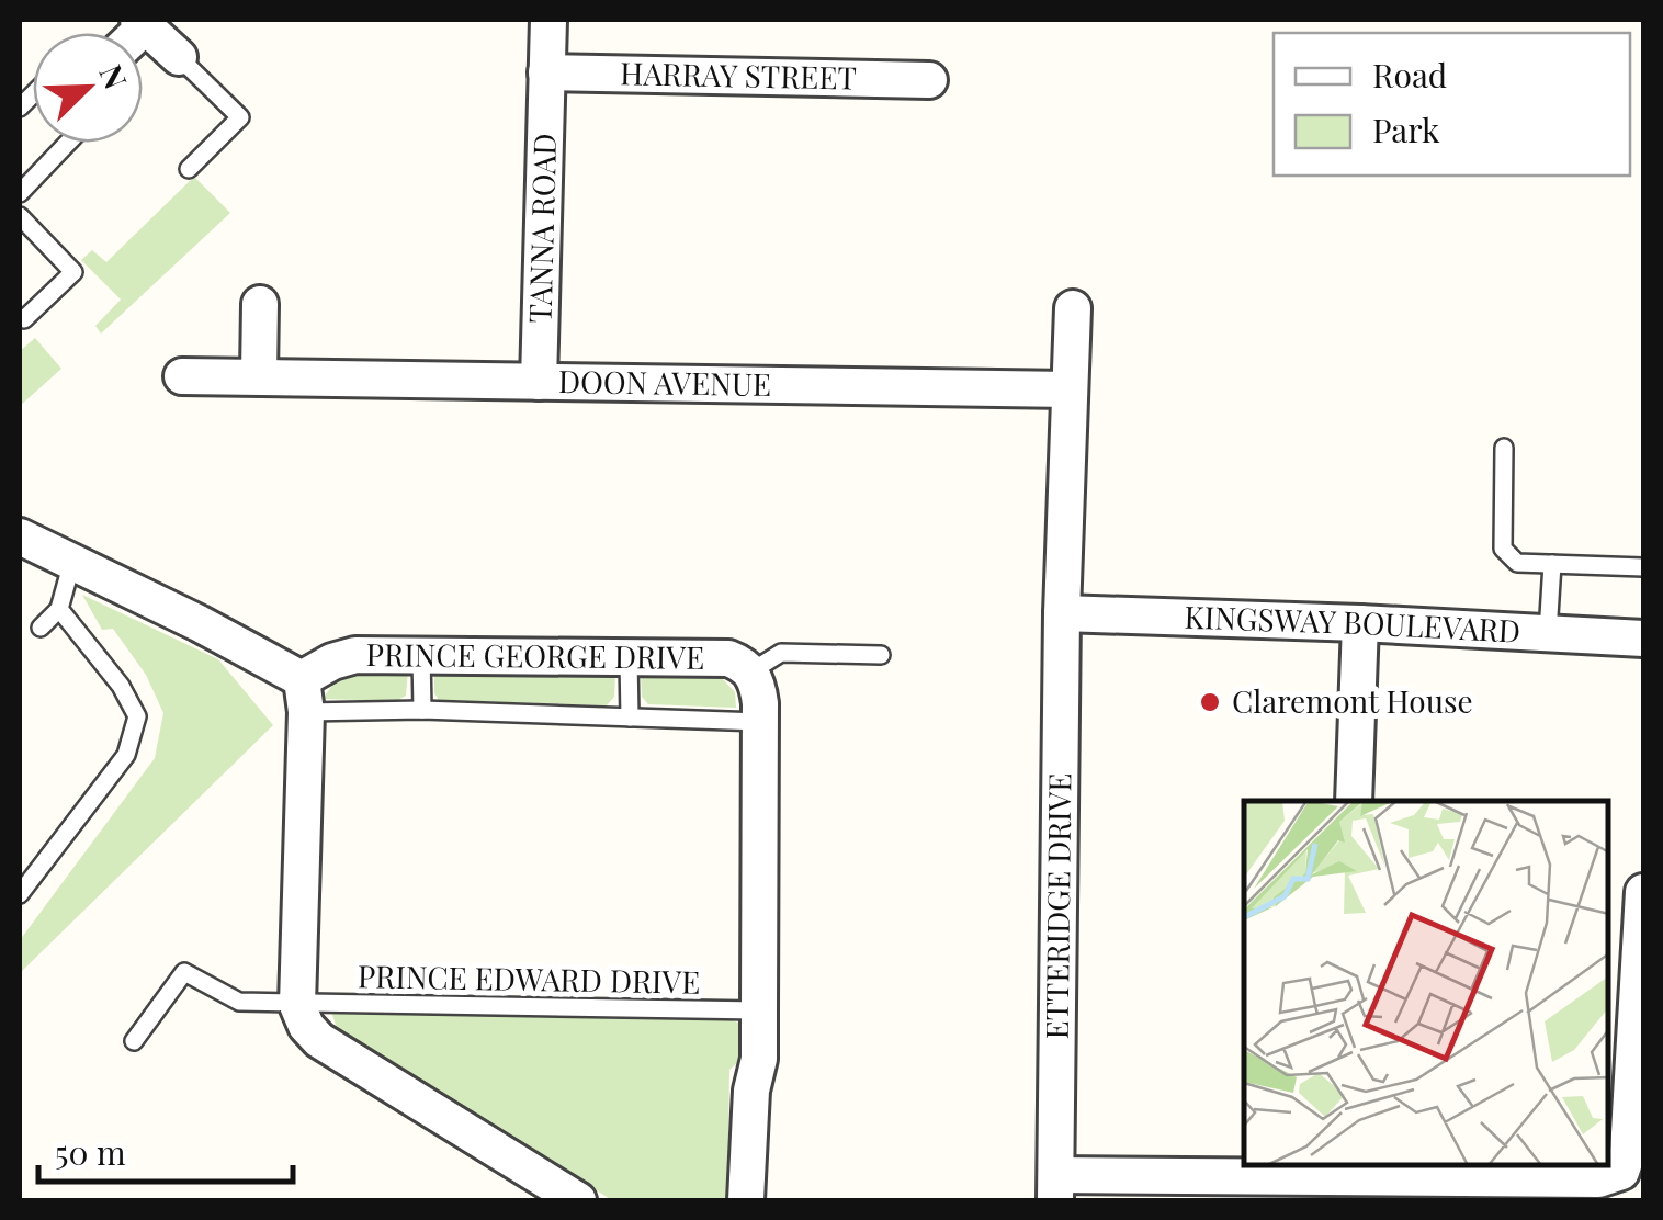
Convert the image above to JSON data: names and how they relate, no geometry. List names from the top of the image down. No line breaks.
{"streets":{"street":["HARRAY STREET","TANNA ROAD","DOON AVENUE","KINGSWAY BOULEVARD","PRINCE GEORGE DRIVE","ETTERIDGE DRIVE"],"lane":["PRINCE EDWARD DRIVE"]},"crossings":[["HARRAY STREET","TANNA ROAD"],["TANNA ROAD","DOON AVENUE"],["DOON AVENUE","ETTERIDGE DRIVE"],["KINGSWAY BOULEVARD","ETTERIDGE DRIVE"]],"places":["Claremont House"],"legend":["Road","Park"],"scale_bar":"50 m","north":"top right"}
